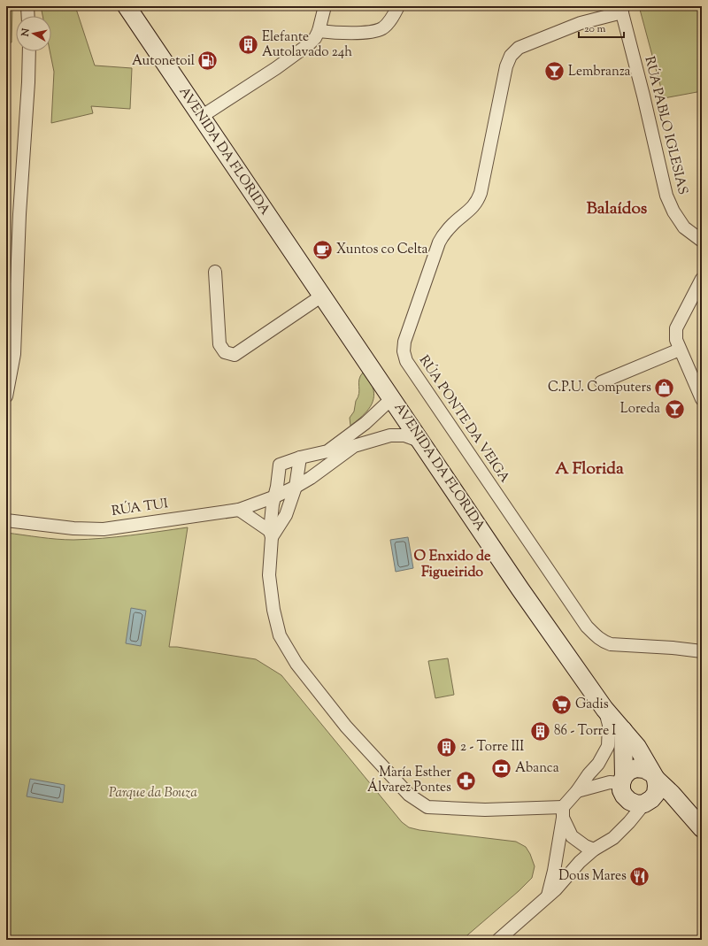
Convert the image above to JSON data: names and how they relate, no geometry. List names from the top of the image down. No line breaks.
{"streets":{"main road":["AVENIDA DA FLORIDA"],"street":["RÚA PABLO IGLESIAS","RÚA PONTE DA VEIGA","RÚA TUI"]},"crossings":[["RÚA PABLO IGLESIAS","RÚA PONTE DA VEIGA"],["AVENIDA DA FLORIDA","RÚA TUI"]],"districts":["Balaídos","A Florida","O Enxido de Figueirido"],"parks":["Parque da Bouza"],"places":{"building":["Elefante Autolavado 24h","86 - Torre I","2 - Torre III"],"fuel station":["Autonetoil"],"bar":["Lembranza","Loreda"],"cafe":["Xuntos co Celta"],"shop":["C.P.U. Computers"],"supermarket":["Gadis"],"bank":["Abanca"],"pharmacy":["María Esther Álvarez Pontes"],"restaurant":["Dous Mares"]},"scale_bar":"20 m","north":"left"}
